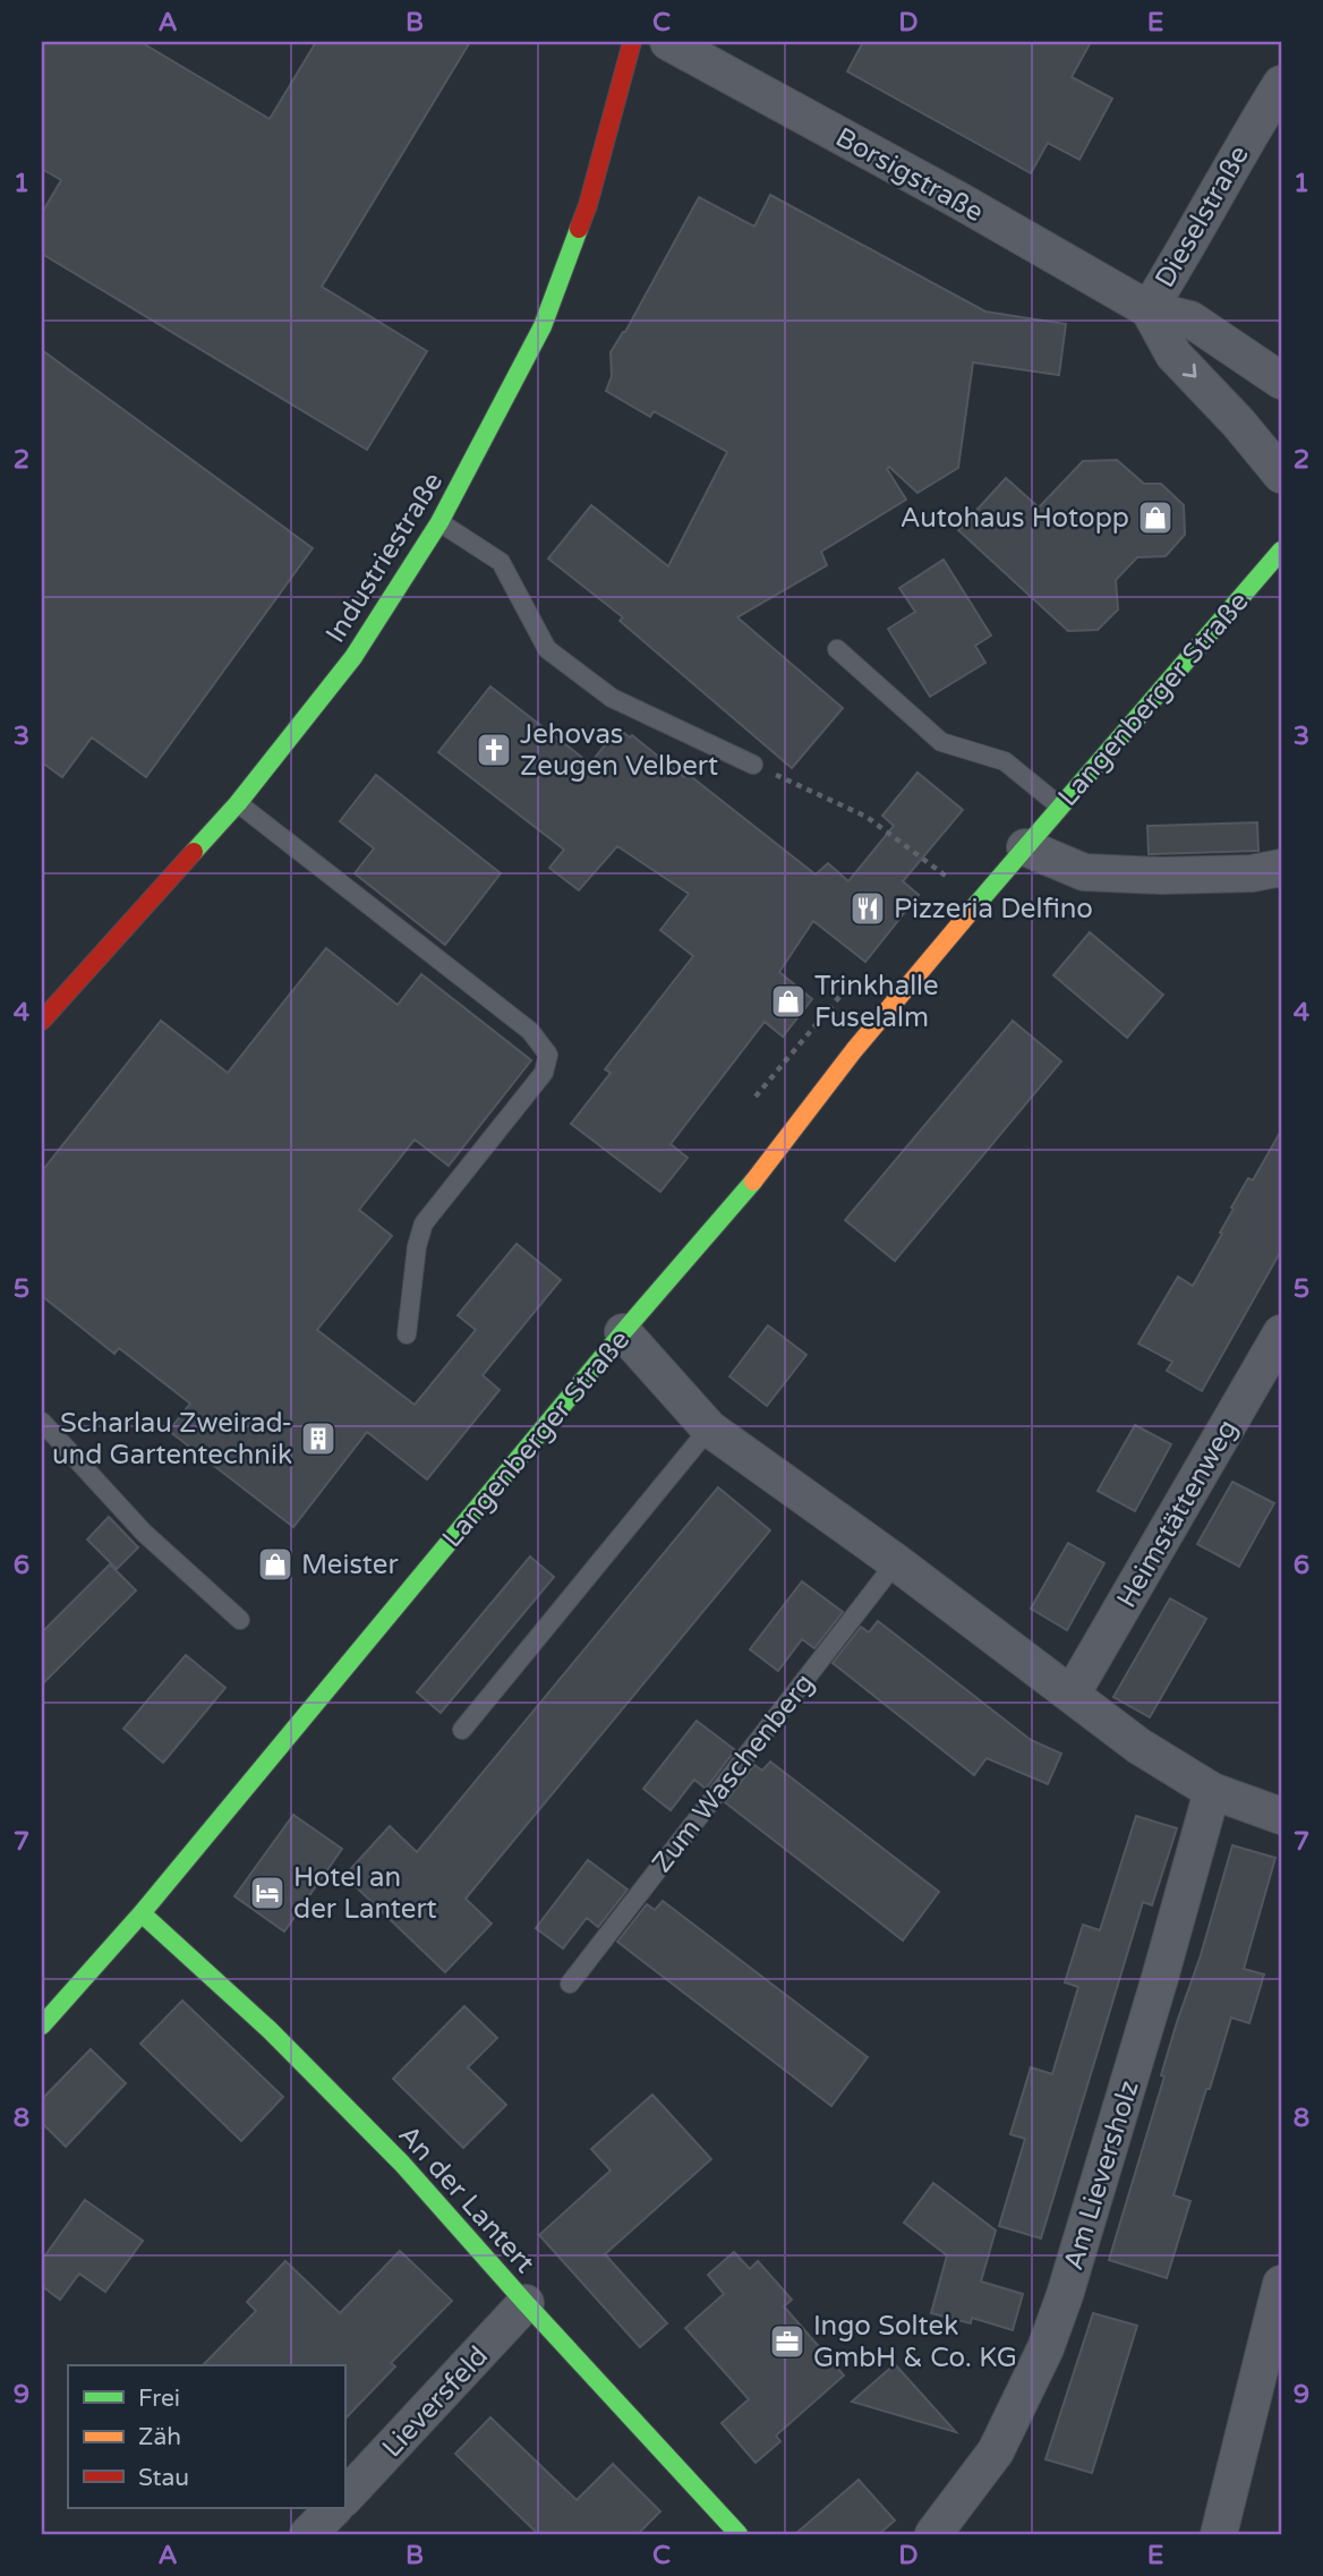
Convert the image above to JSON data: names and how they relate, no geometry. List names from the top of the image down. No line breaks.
{"streets":{"street":["Borsigstraße","Dieselstraße","Industriestraße","Langenberger Straße","Heimstättenweg","Am Lieversholz","An der Lantert","Lieversfeld"],"lane":["Zum Waschenberg"]},"crossings":[["Borsigstraße","Dieselstraße"],["Langenberger Straße","An der Lantert"],["An der Lantert","Lieversfeld"]],"places":{"shop":["Autohaus Hotopp","Trinkhalle Fuselalm","Meister"],"church":["Jehovas Zeugen Velbert"],"restaurant":["Pizzeria Delfino"],"building":["Scharlau Zweirad- und Gartentechnik"],"hotel":["Hotel an der Lantert"],"office":["Ingo Soltek GmbH & Co. KG"]},"legend":["Frei","Zäh","Stau"],"grid":{"columns":["A","B","C","D","E"],"rows":["1","2","3","4","5","6","7","8","9"]}}
